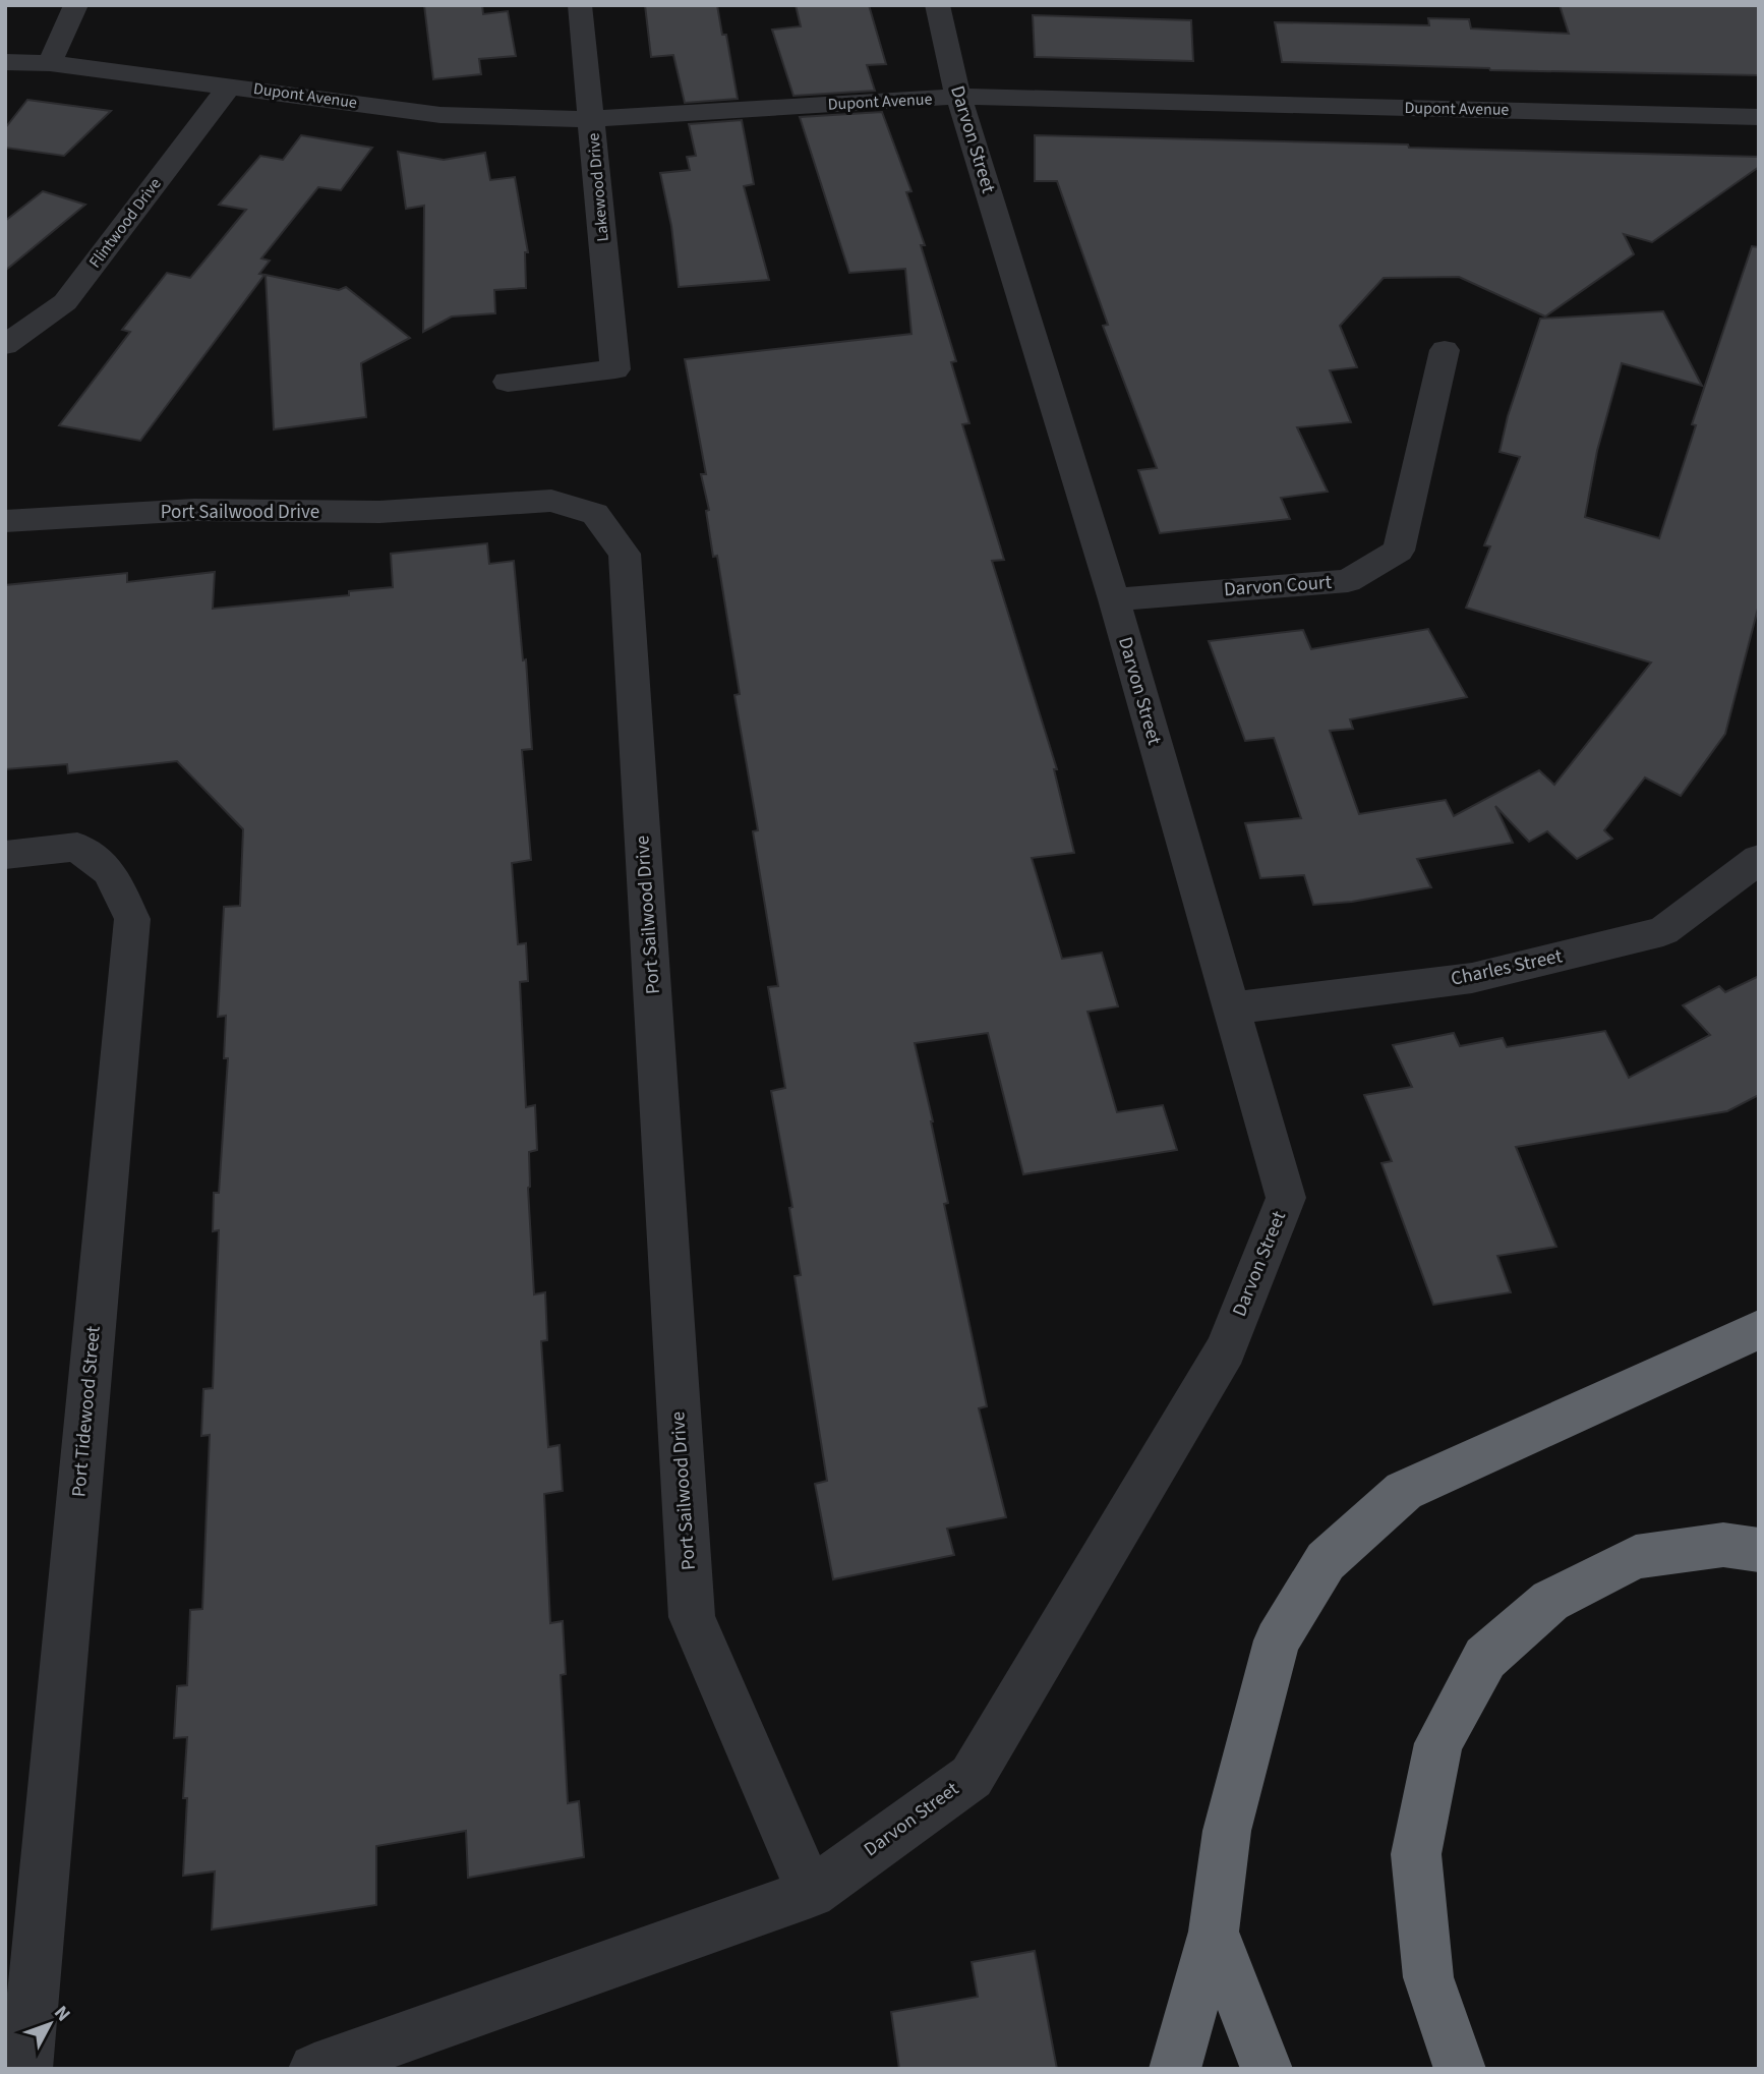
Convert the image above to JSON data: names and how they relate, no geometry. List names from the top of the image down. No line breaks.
{"streets":{"street":["Dupont Avenue","Darvon Street","Lakewood Drive","Flintwood Drive","Port Sailwood Drive","Darvon Court","Charles Street","Port Tidewood Street"]},"crossings":[["Dupont Avenue","Darvon Street"],["Dupont Avenue","Lakewood Drive"],["Dupont Avenue","Flintwood Drive"],["Darvon Street","Port Sailwood Drive"],["Darvon Street","Darvon Court"],["Darvon Street","Charles Street"]],"north":"top right"}
